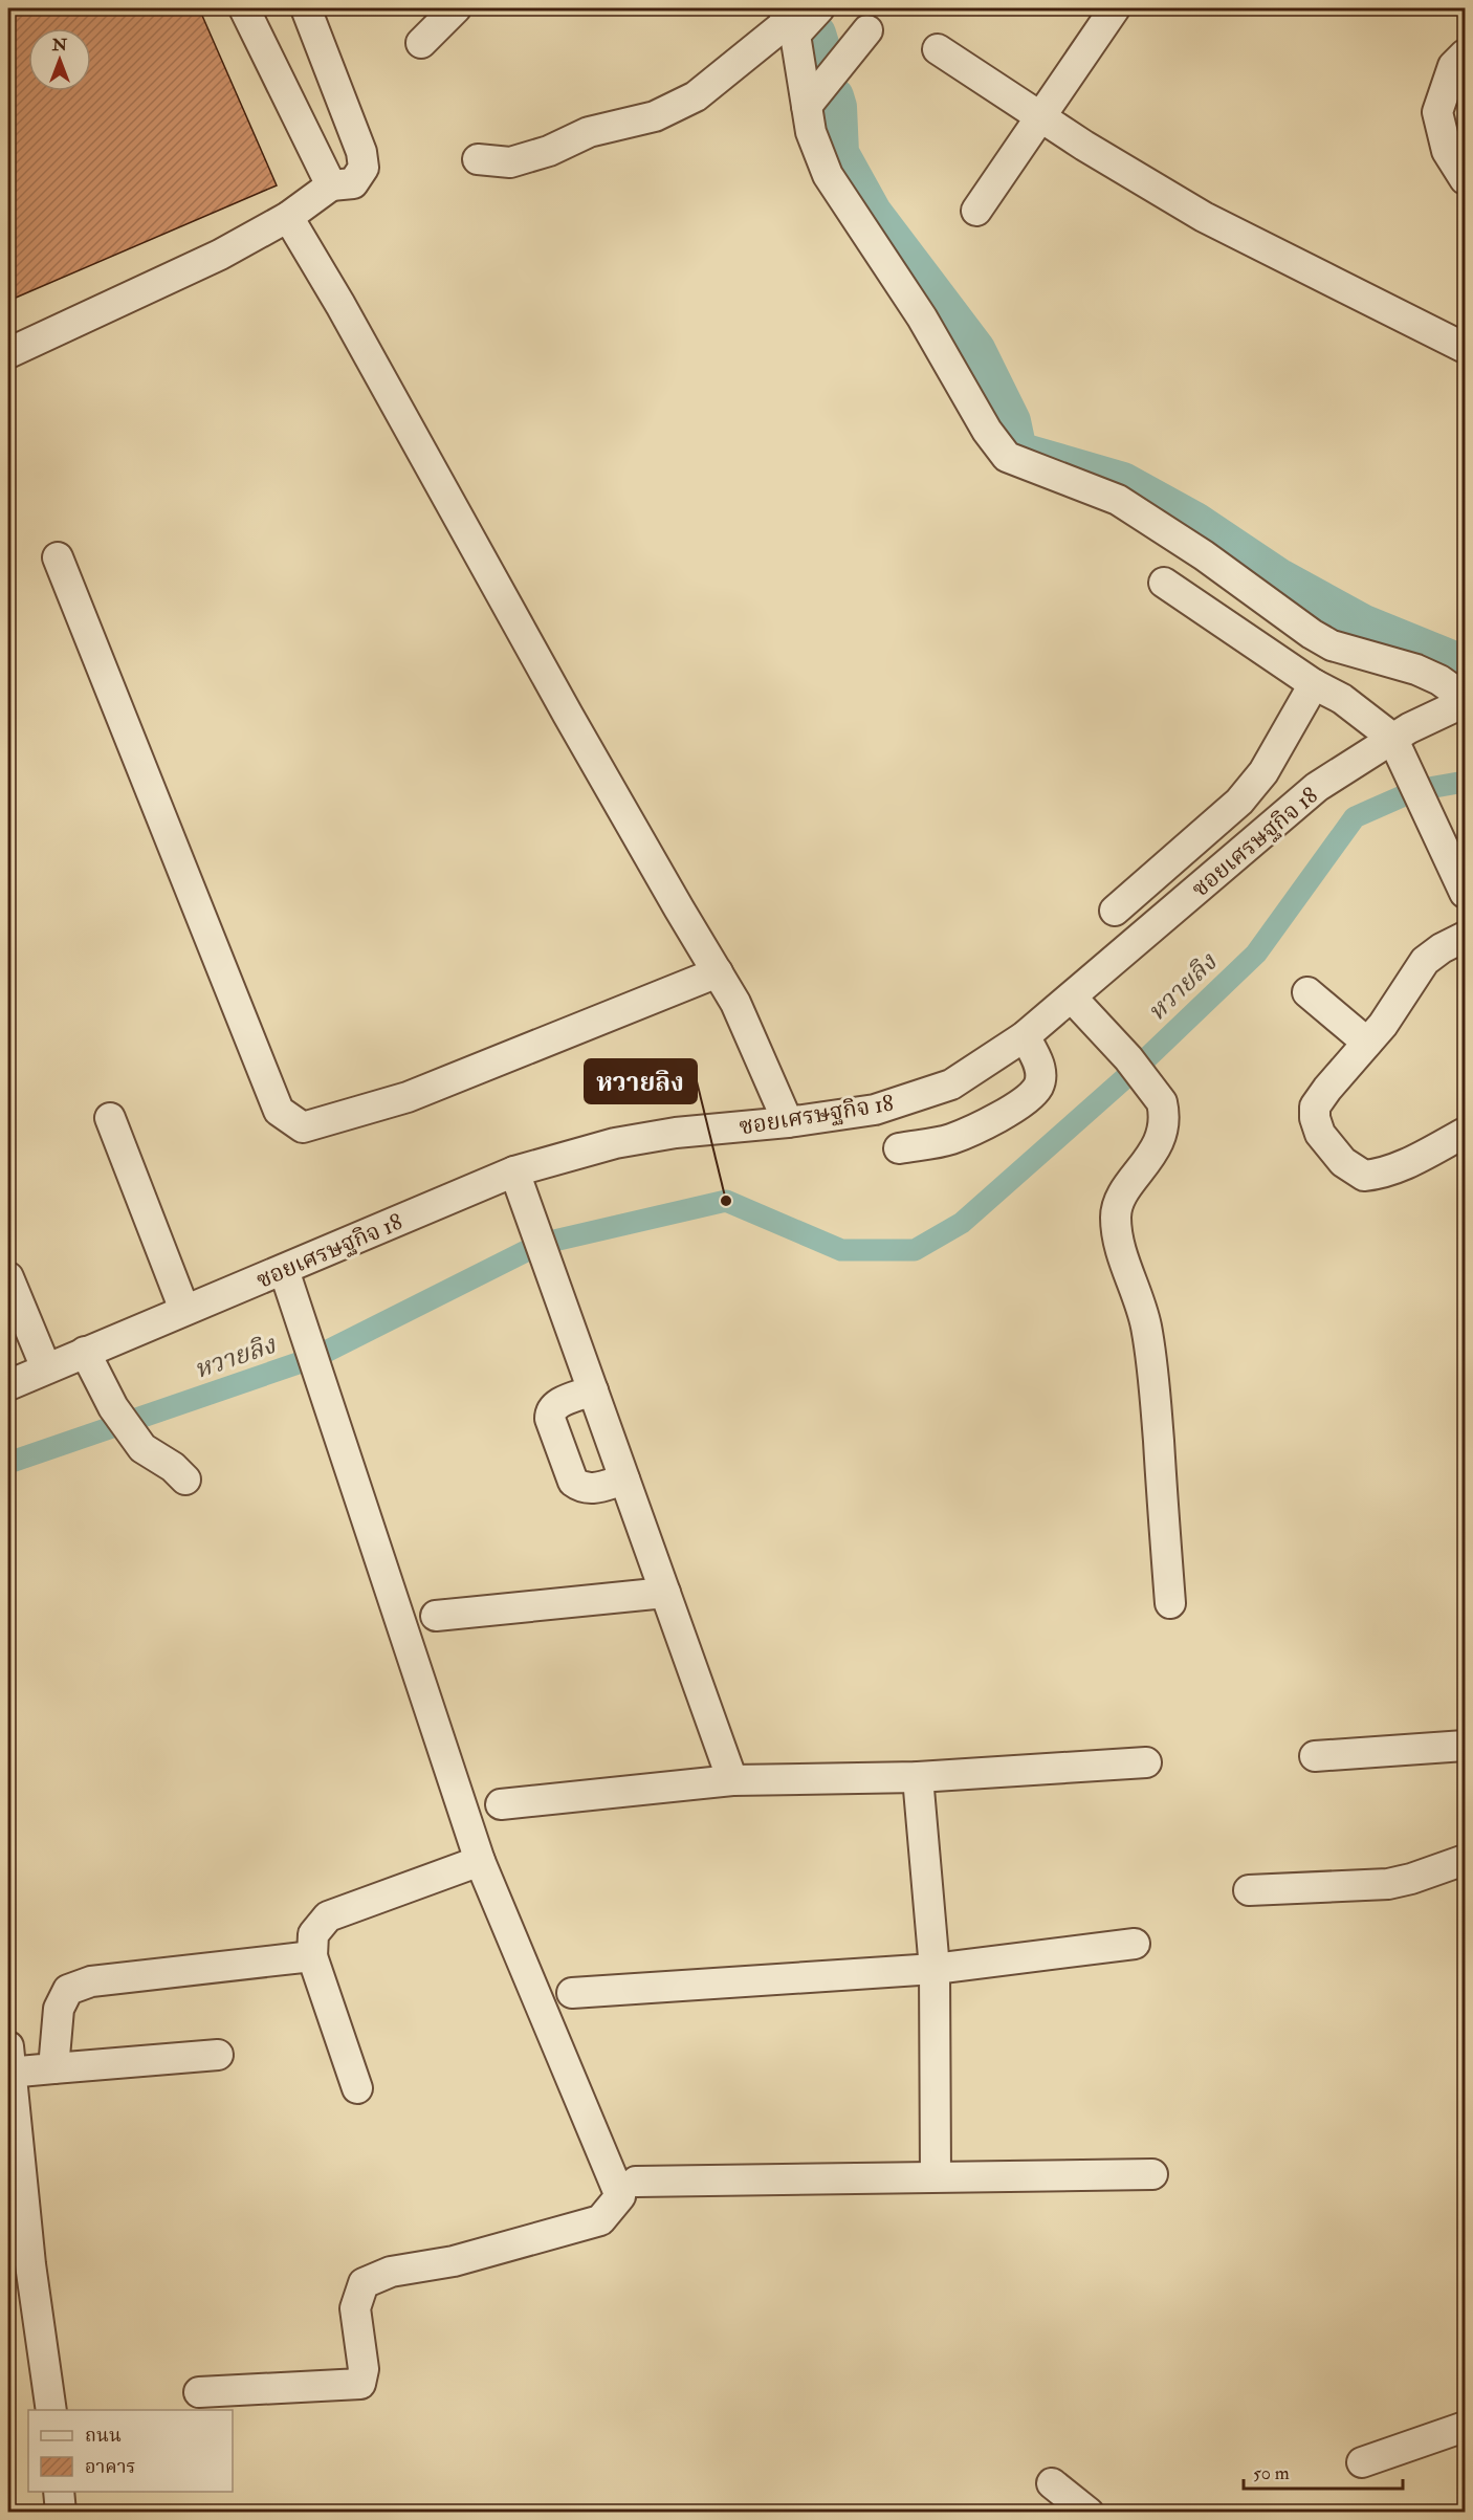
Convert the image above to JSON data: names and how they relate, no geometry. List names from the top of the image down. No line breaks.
{"streets":{"street":["ซอยเศรษฐกิจ 18"]},"water":["หวายลิง"],"places":["หวายลิง"],"legend":["ถนน","อาคาร"],"scale_bar":"50 m","north":"top"}
